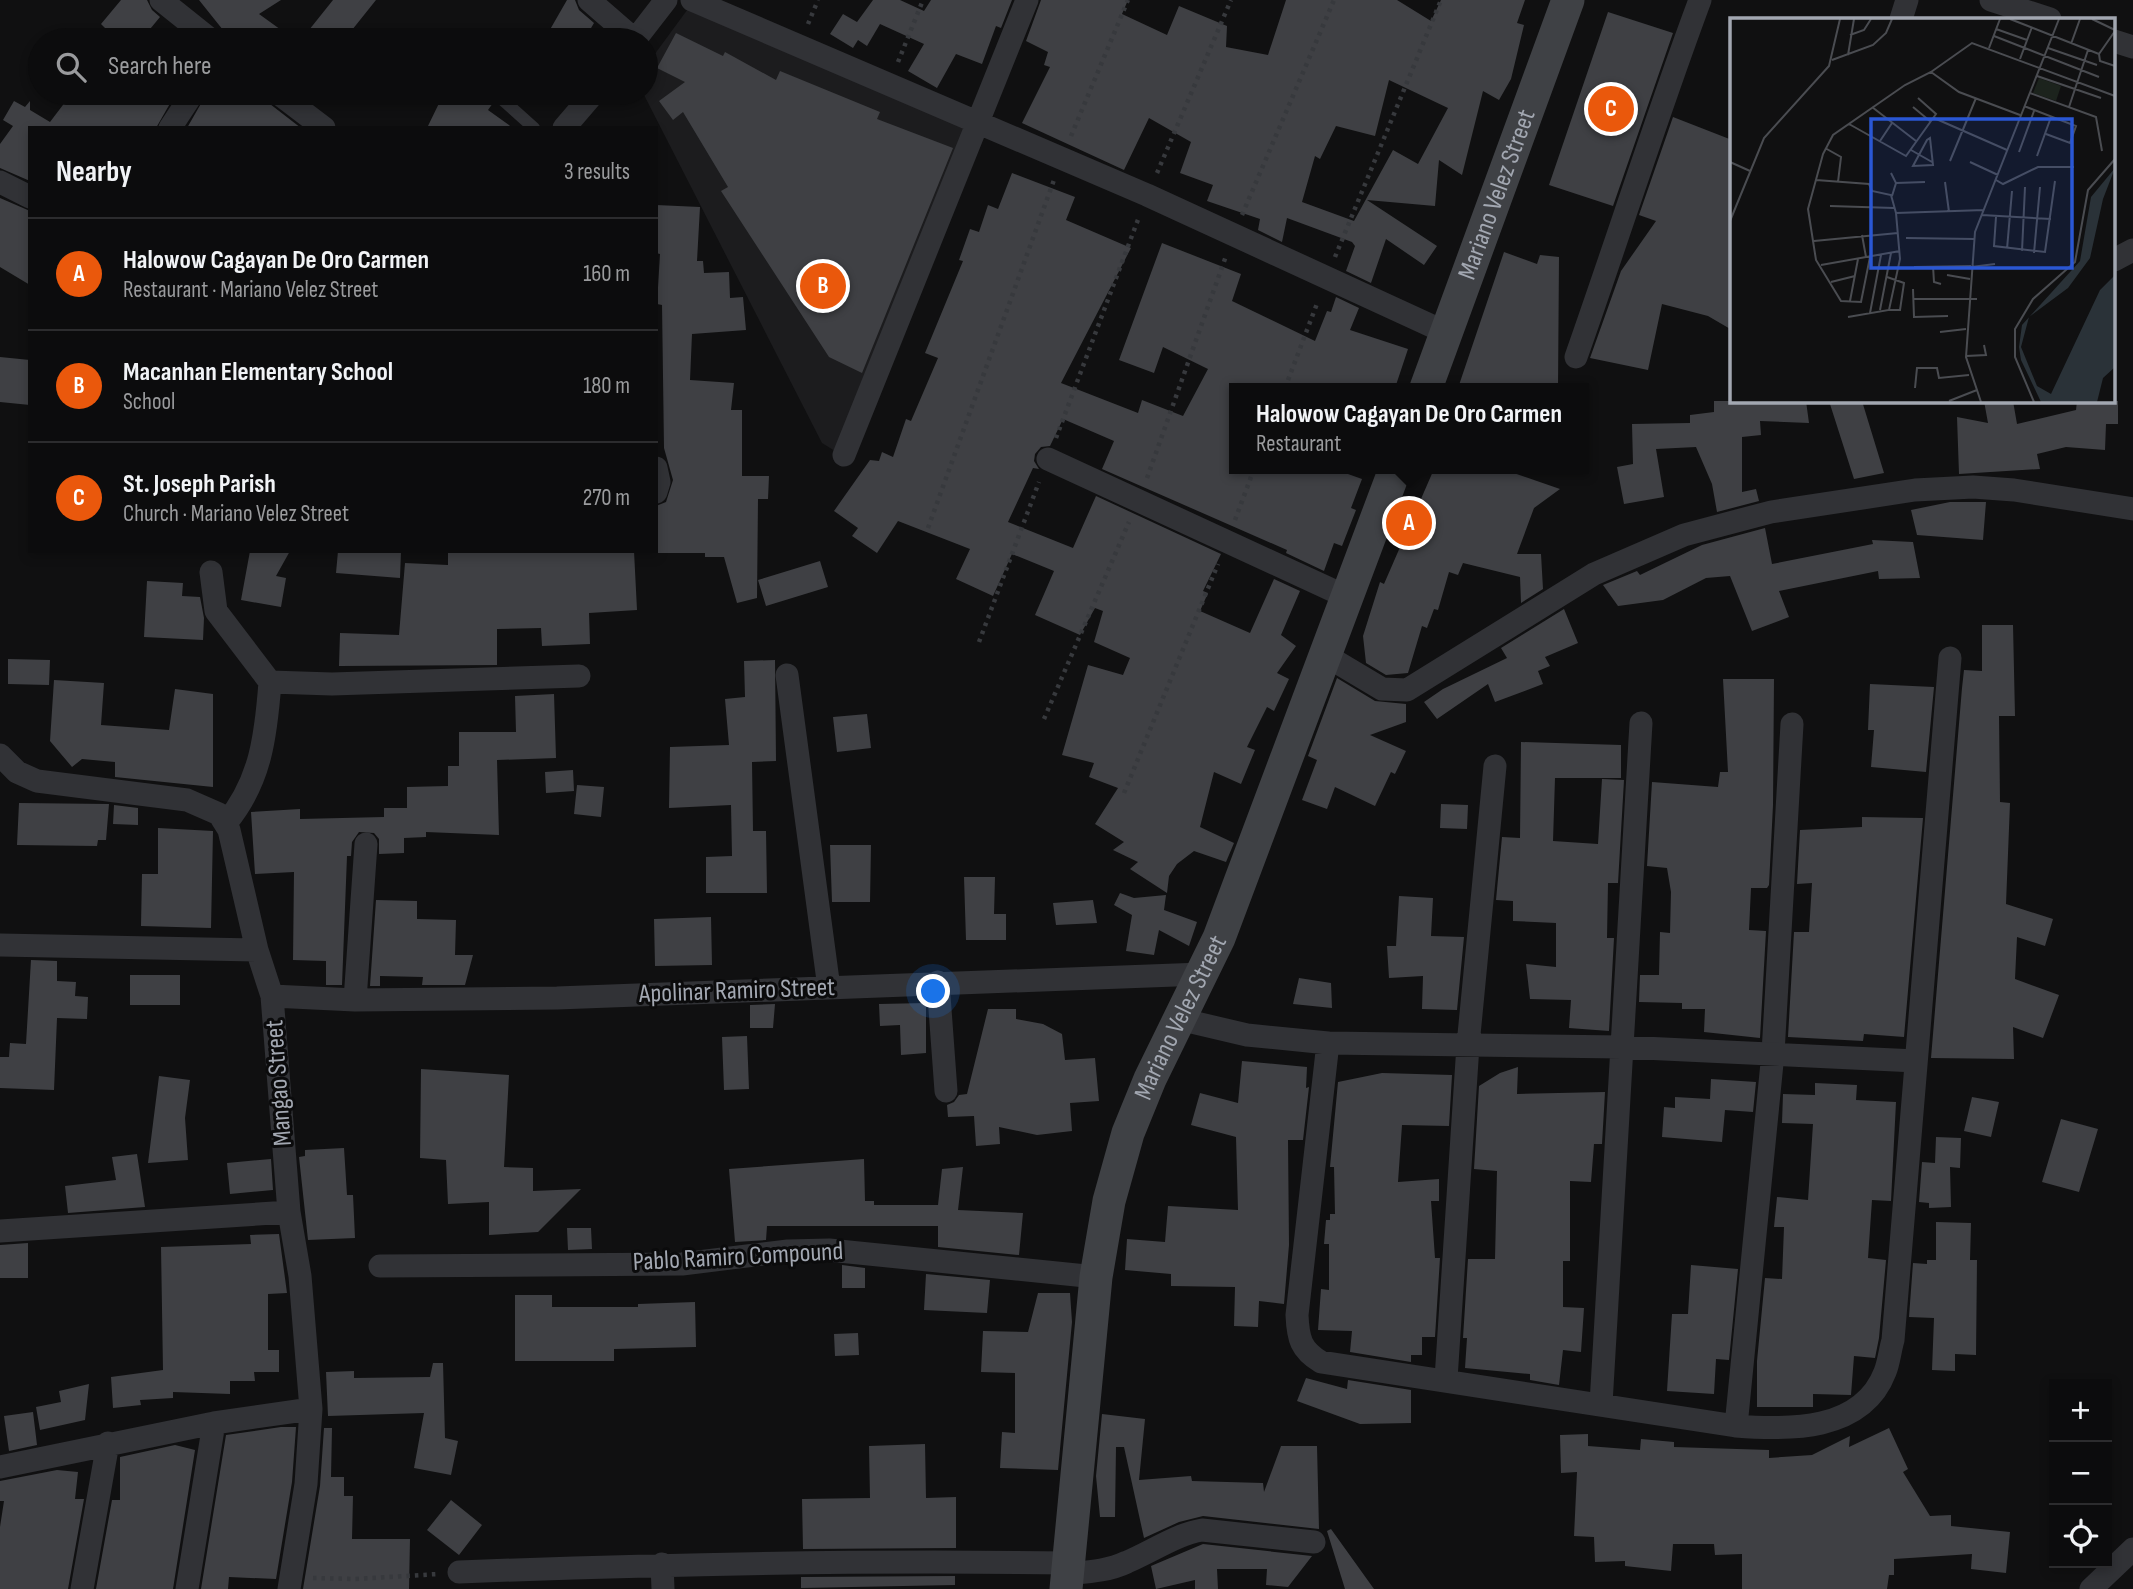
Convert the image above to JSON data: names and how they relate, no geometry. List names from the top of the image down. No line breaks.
{"streets":{"street":["Mariano Velez Street","Apolinar Ramiro Street","Mangao Street","Pablo Ramiro Compound"]},"crossings":[["Mariano Velez Street","Apolinar Ramiro Street"],["Mariano Velez Street","Pablo Ramiro Compound"],["Apolinar Ramiro Street","Mangao Street"]],"page":{"search":"Search here","pins":["C","B","A"],"heading":["Nearby","3 results"],"list":[{"mark":"A","name":"Halowow Cagayan De Oro Carmen","note":"Restaurant · Mariano Velez Street","value":"160 m"},{"mark":"B","name":"Macanhan Elementary School","note":"School","value":"180 m"},{"mark":"C","name":"St. Joseph Parish","note":"Church · Mariano Velez Street","value":"270 m"}],"popup":["Halowow Cagayan De Oro Carmen","Restaurant"],"map_buttons":["+","−"]}}
